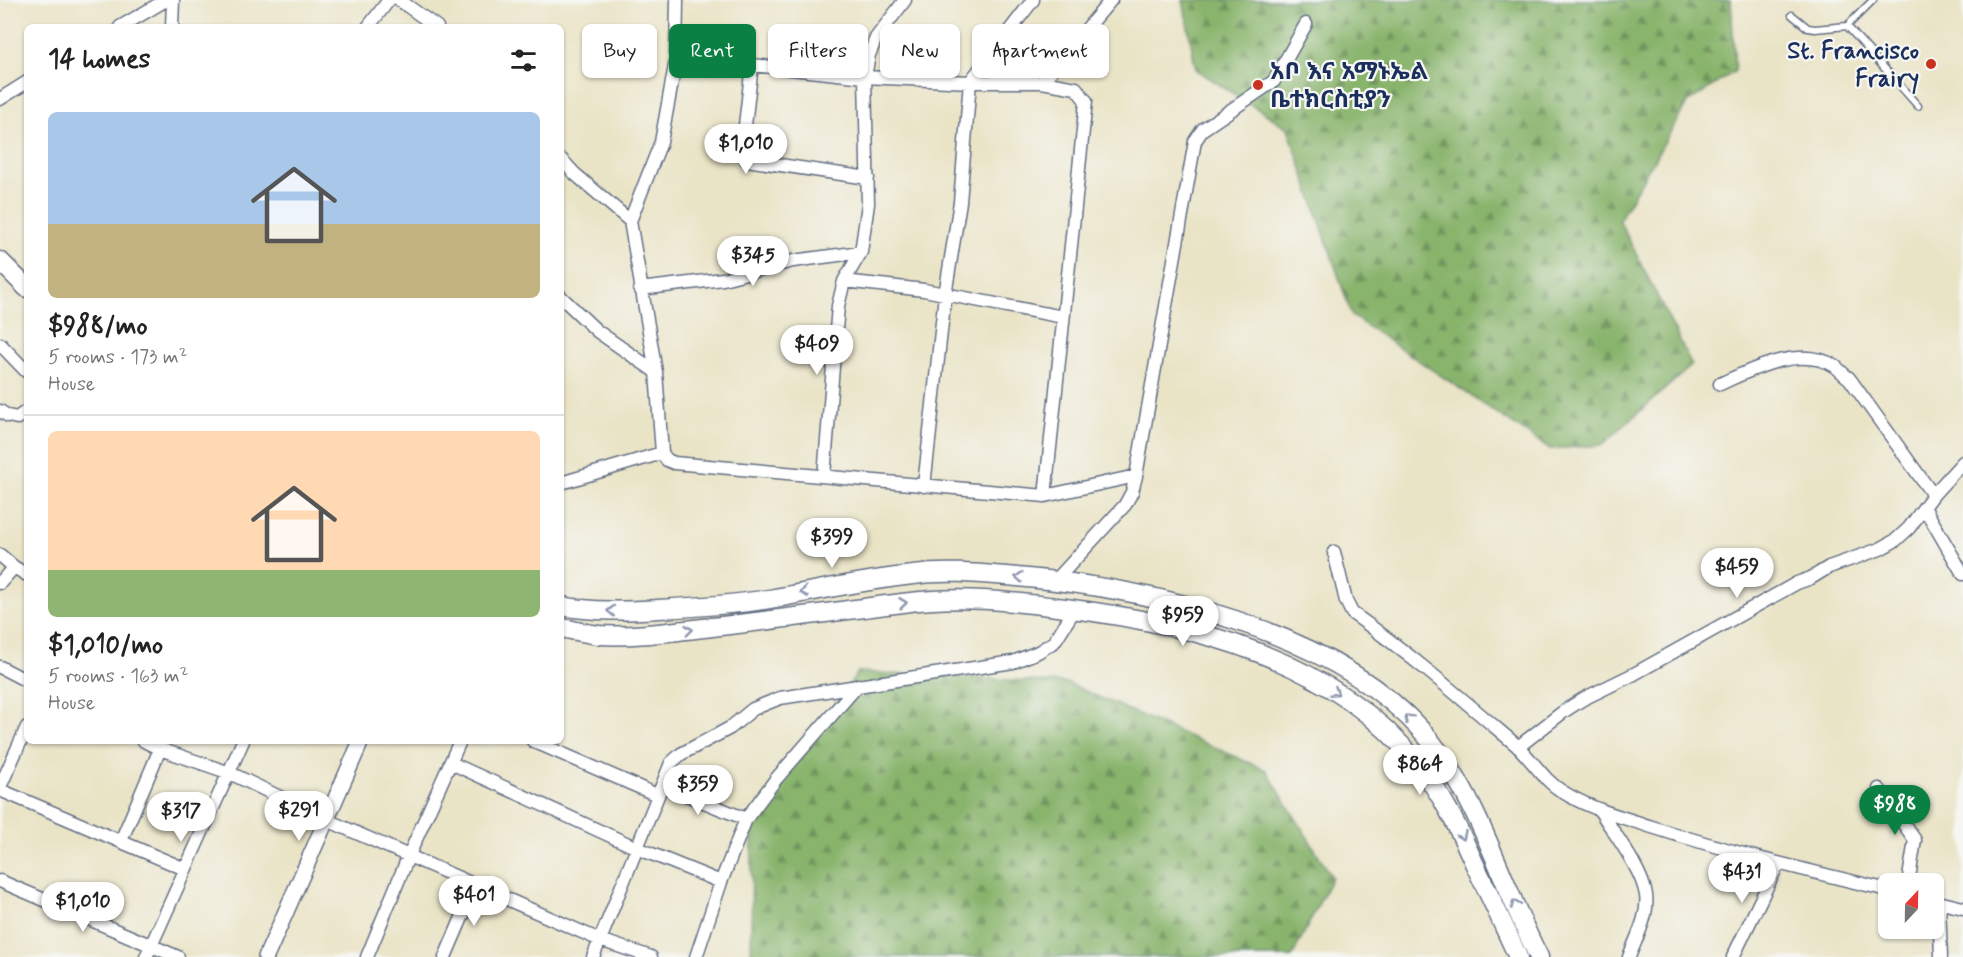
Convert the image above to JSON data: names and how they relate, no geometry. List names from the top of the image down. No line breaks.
{"places":["St. Francisco Frairy","አቦ እና አማኑኤል ቤተክርስቲያን"],"north":"top","page":{"chip":["Buy","Rent","Filters","New","Apartment"],"heading":"14 homes","list":[{"name":"$988/mo","note":"5 rooms · 173 m² · House"},{"name":"$1,010/mo","note":"5 rooms · 163 m² · House"}],"price":["$1,010","$345","$409","$399","$459","$959","$864","$359","$988","$291","$317","$431","$401","$1,010"]}}
